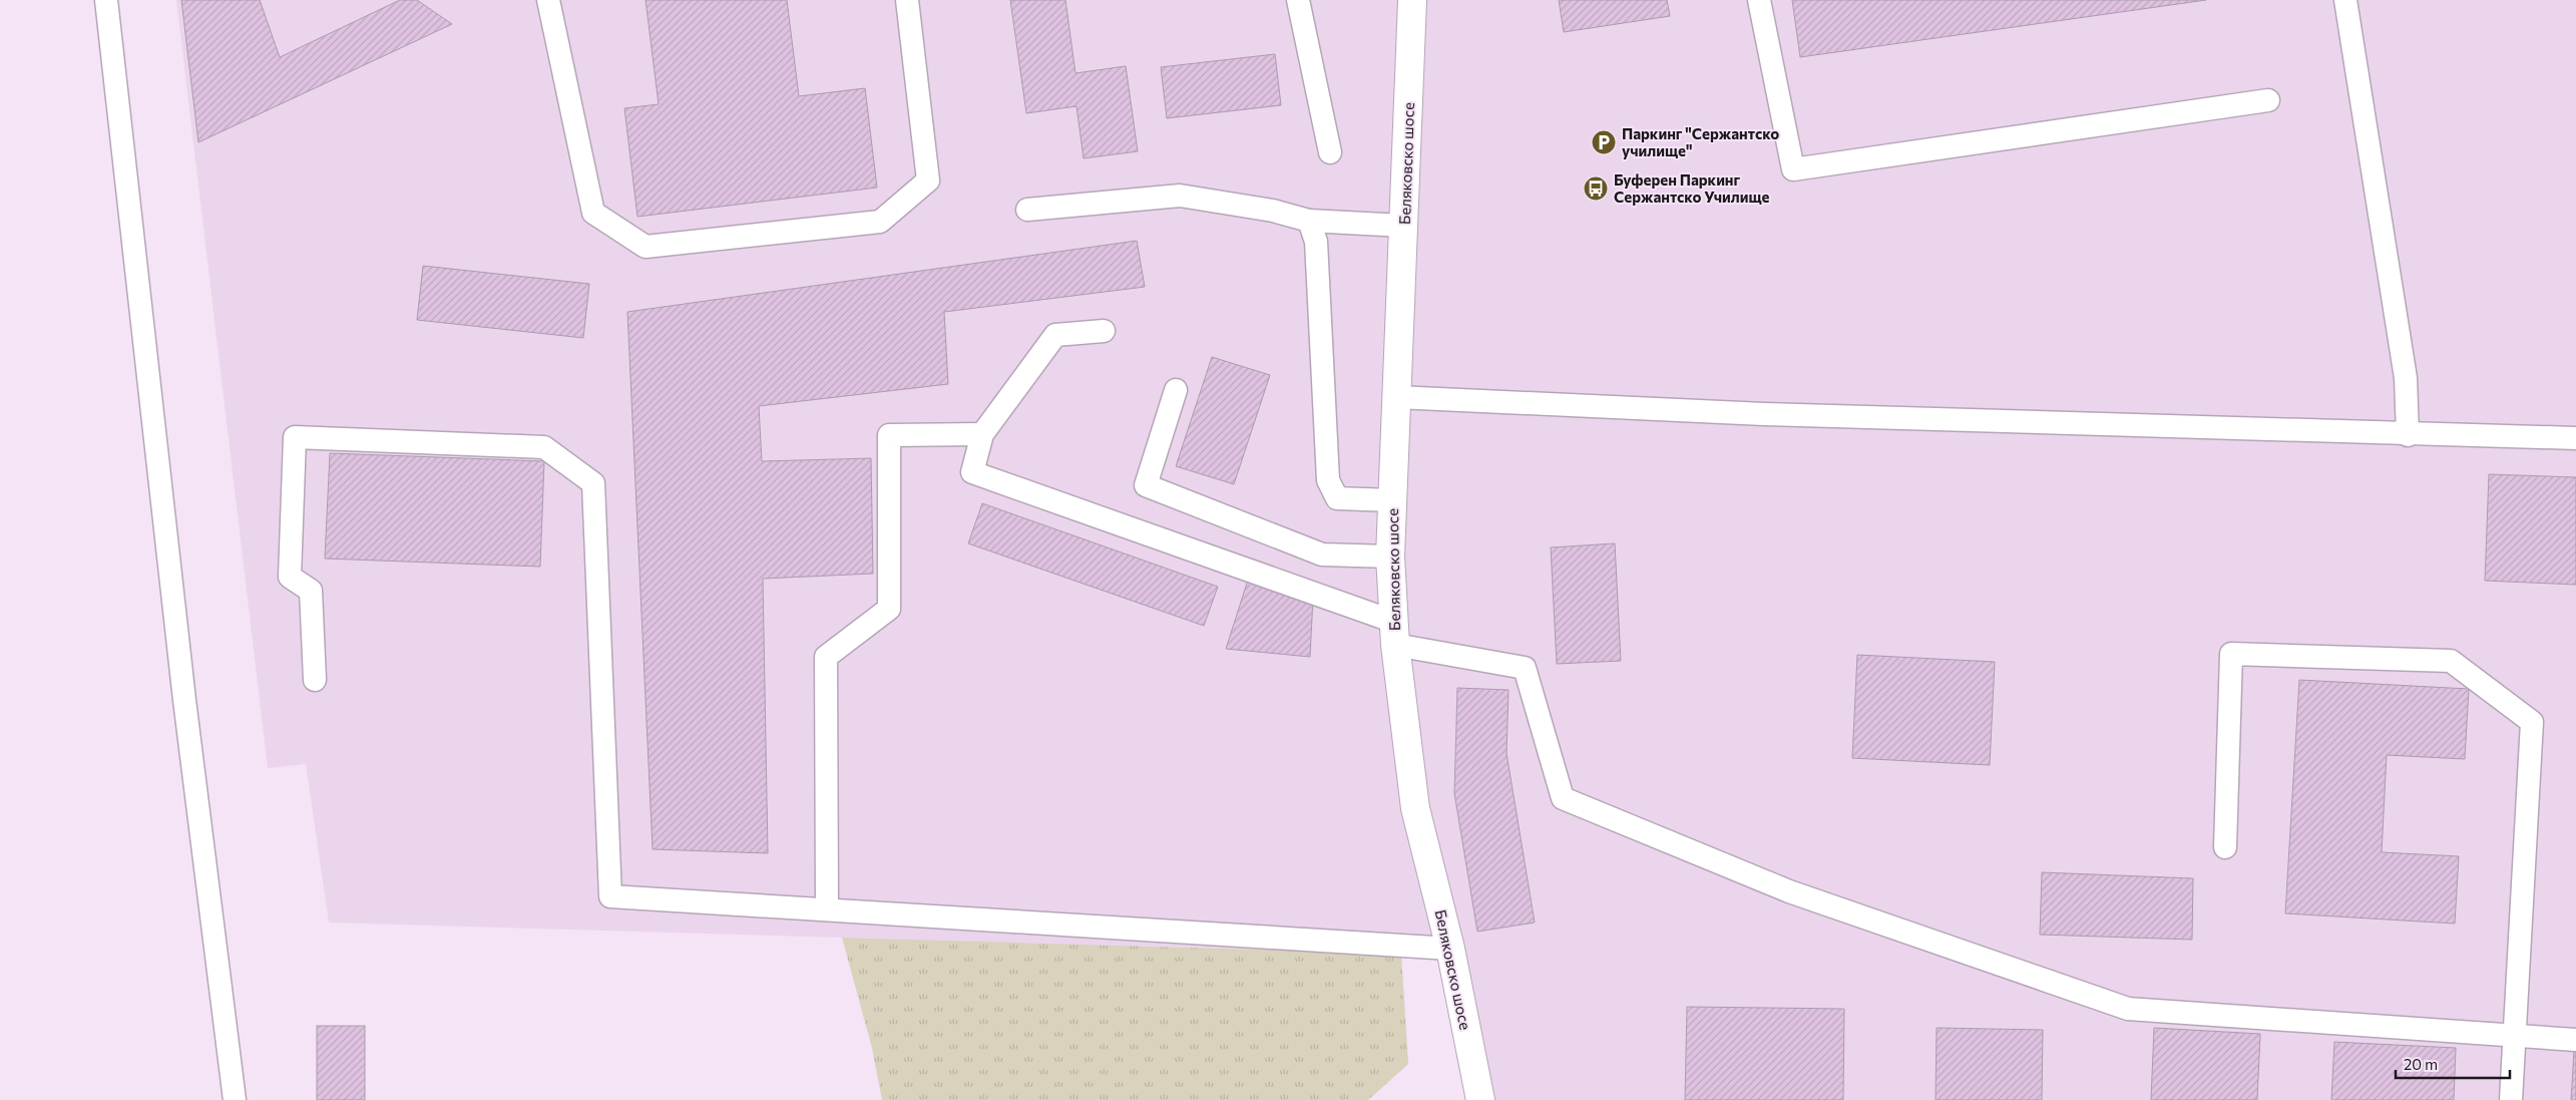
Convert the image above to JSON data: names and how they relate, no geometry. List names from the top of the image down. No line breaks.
{"streets":{"street":["Беляковско шосе"]},"places":{"parking":["Паркинг \"Сержантско училище\""],"bus stop":["Буферен Паркинг Сержантско Училище"]},"scale_bar":"20 m"}
